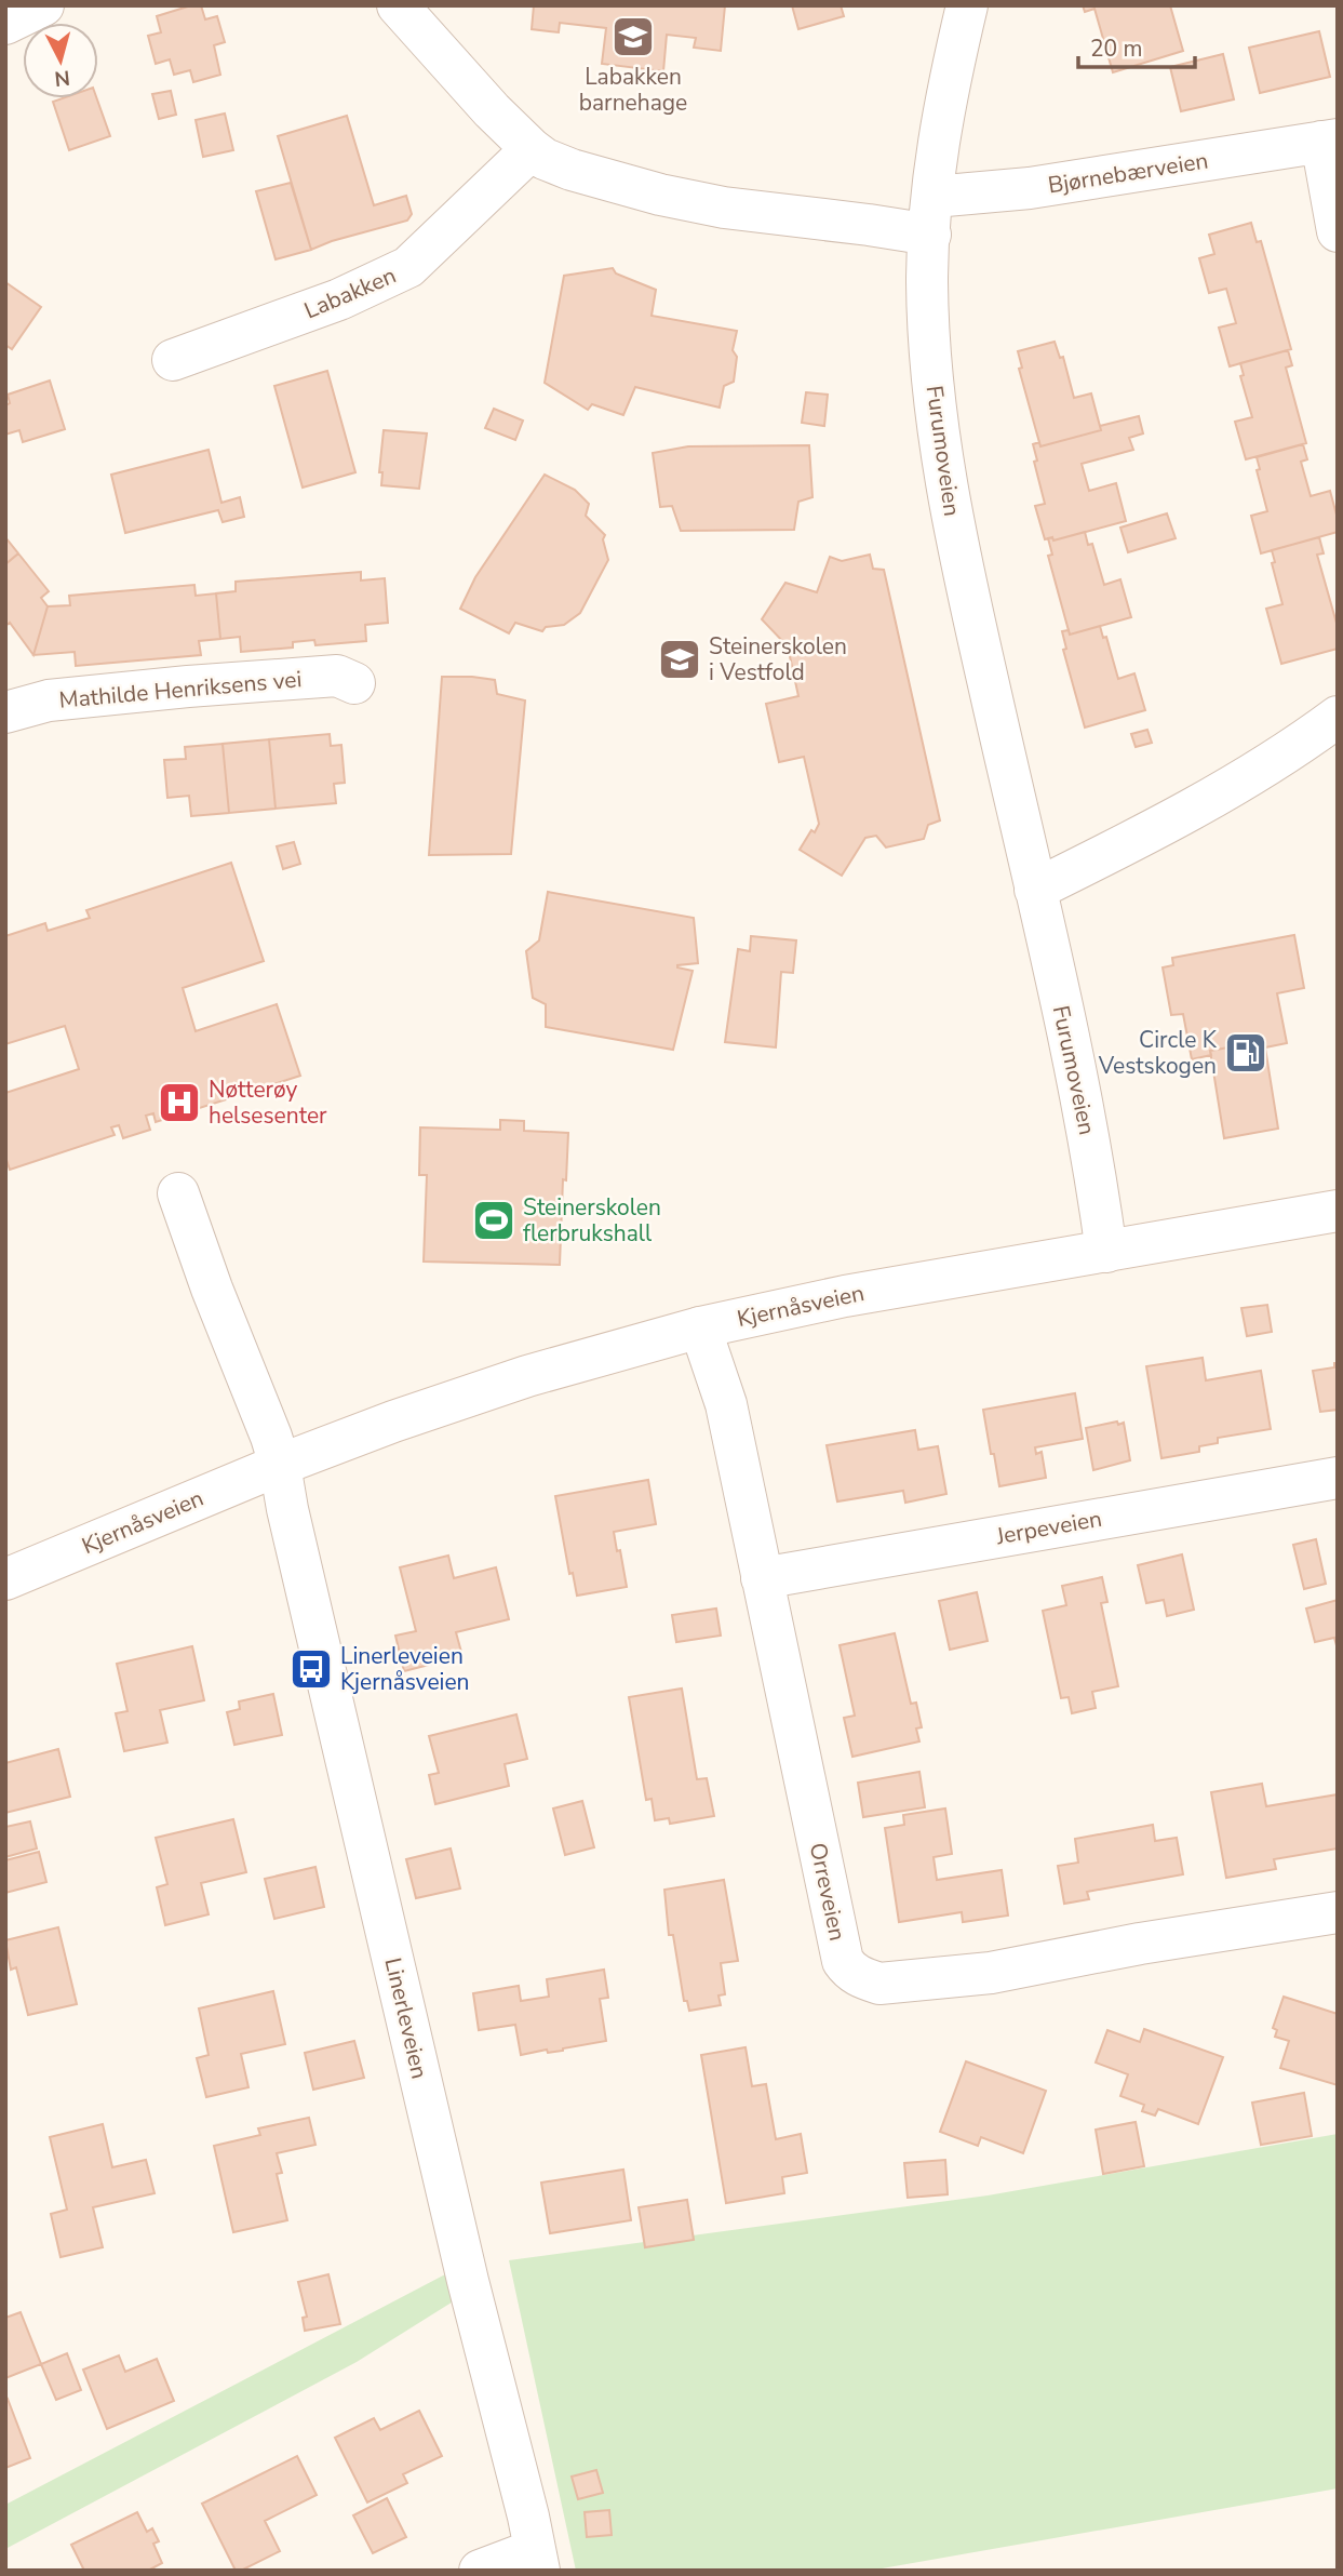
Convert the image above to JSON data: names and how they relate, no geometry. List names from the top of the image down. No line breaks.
{"streets":{"street":["Bjørnebærveien","Labakken","Furumoveien","Mathilde Henriksens vei","Kjernåsveien","Jerpeveien","Orreveien","Linerleveien"]},"crossings":[["Bjørnebærveien","Furumoveien"],["Furumoveien","Kjernåsveien"],["Kjernåsveien","Orreveien"],["Kjernåsveien","Linerleveien"],["Jerpeveien","Orreveien"]],"places":{"school or university":["Labakken barnehage","Steinerskolen i Vestfold"],"fuel station":["Circle K Vestskogen"],"hospital":["Nøtterøy helsesenter"],"sports":["Steinerskolen flerbrukshall"],"bus stop":["Linerleveien Kjernåsveien"]},"scale_bar":"20 m","north":"bottom"}
